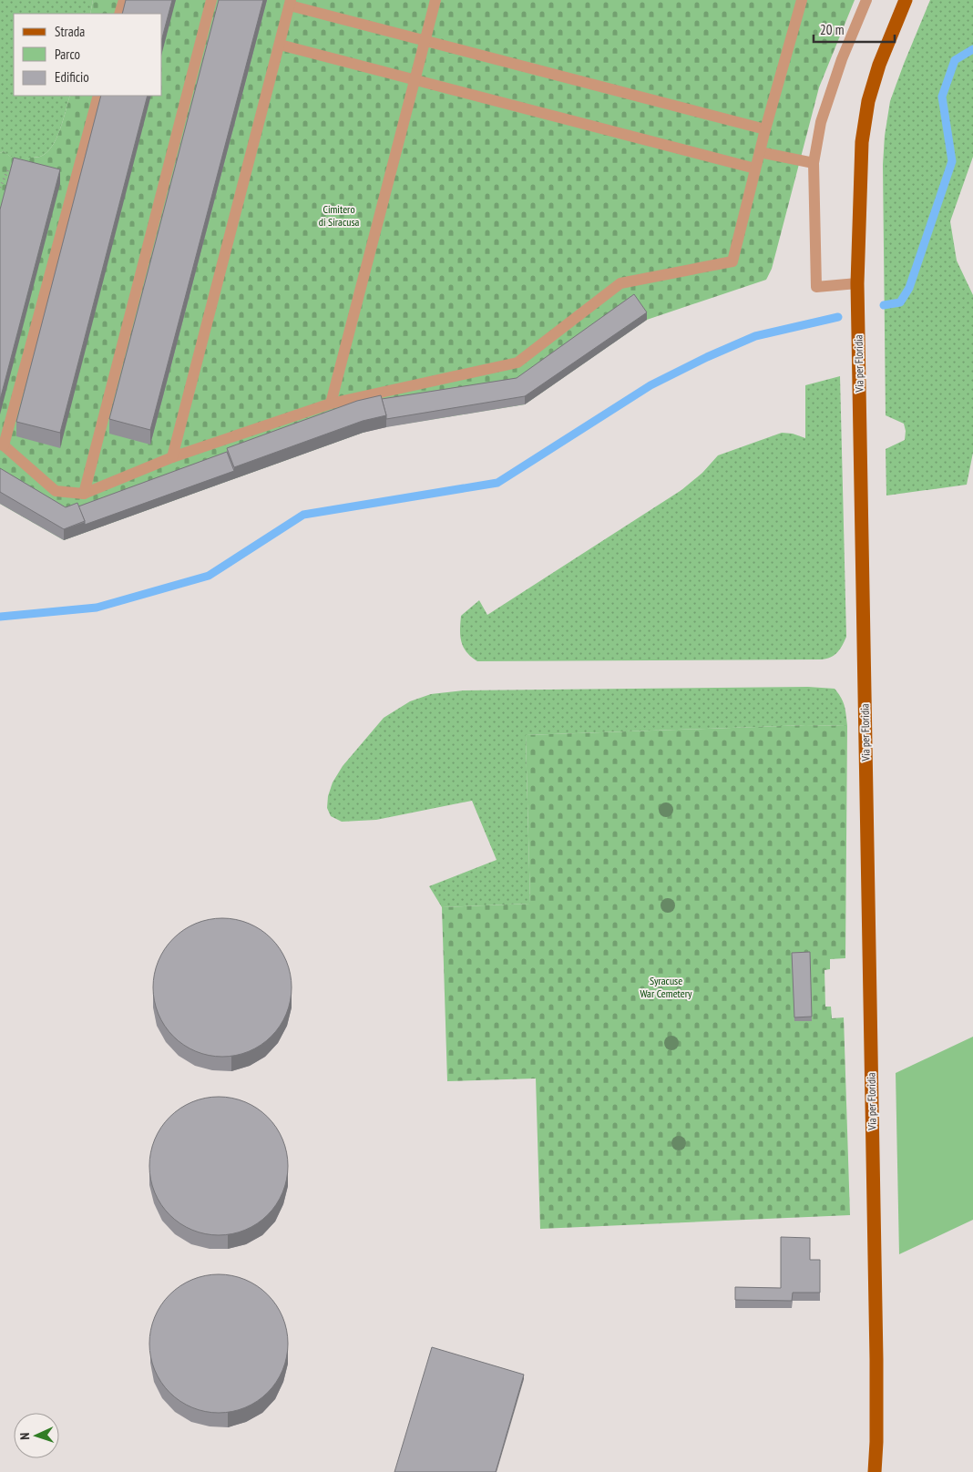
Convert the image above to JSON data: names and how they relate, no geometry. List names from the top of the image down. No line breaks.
{"streets":{"main road":["Via per Floridia"]},"parks":["Cimitero di Siracusa","Syracuse War Cemetery"],"legend":["Strada","Parco","Edificio"],"scale_bar":"20 m","north":"left"}
